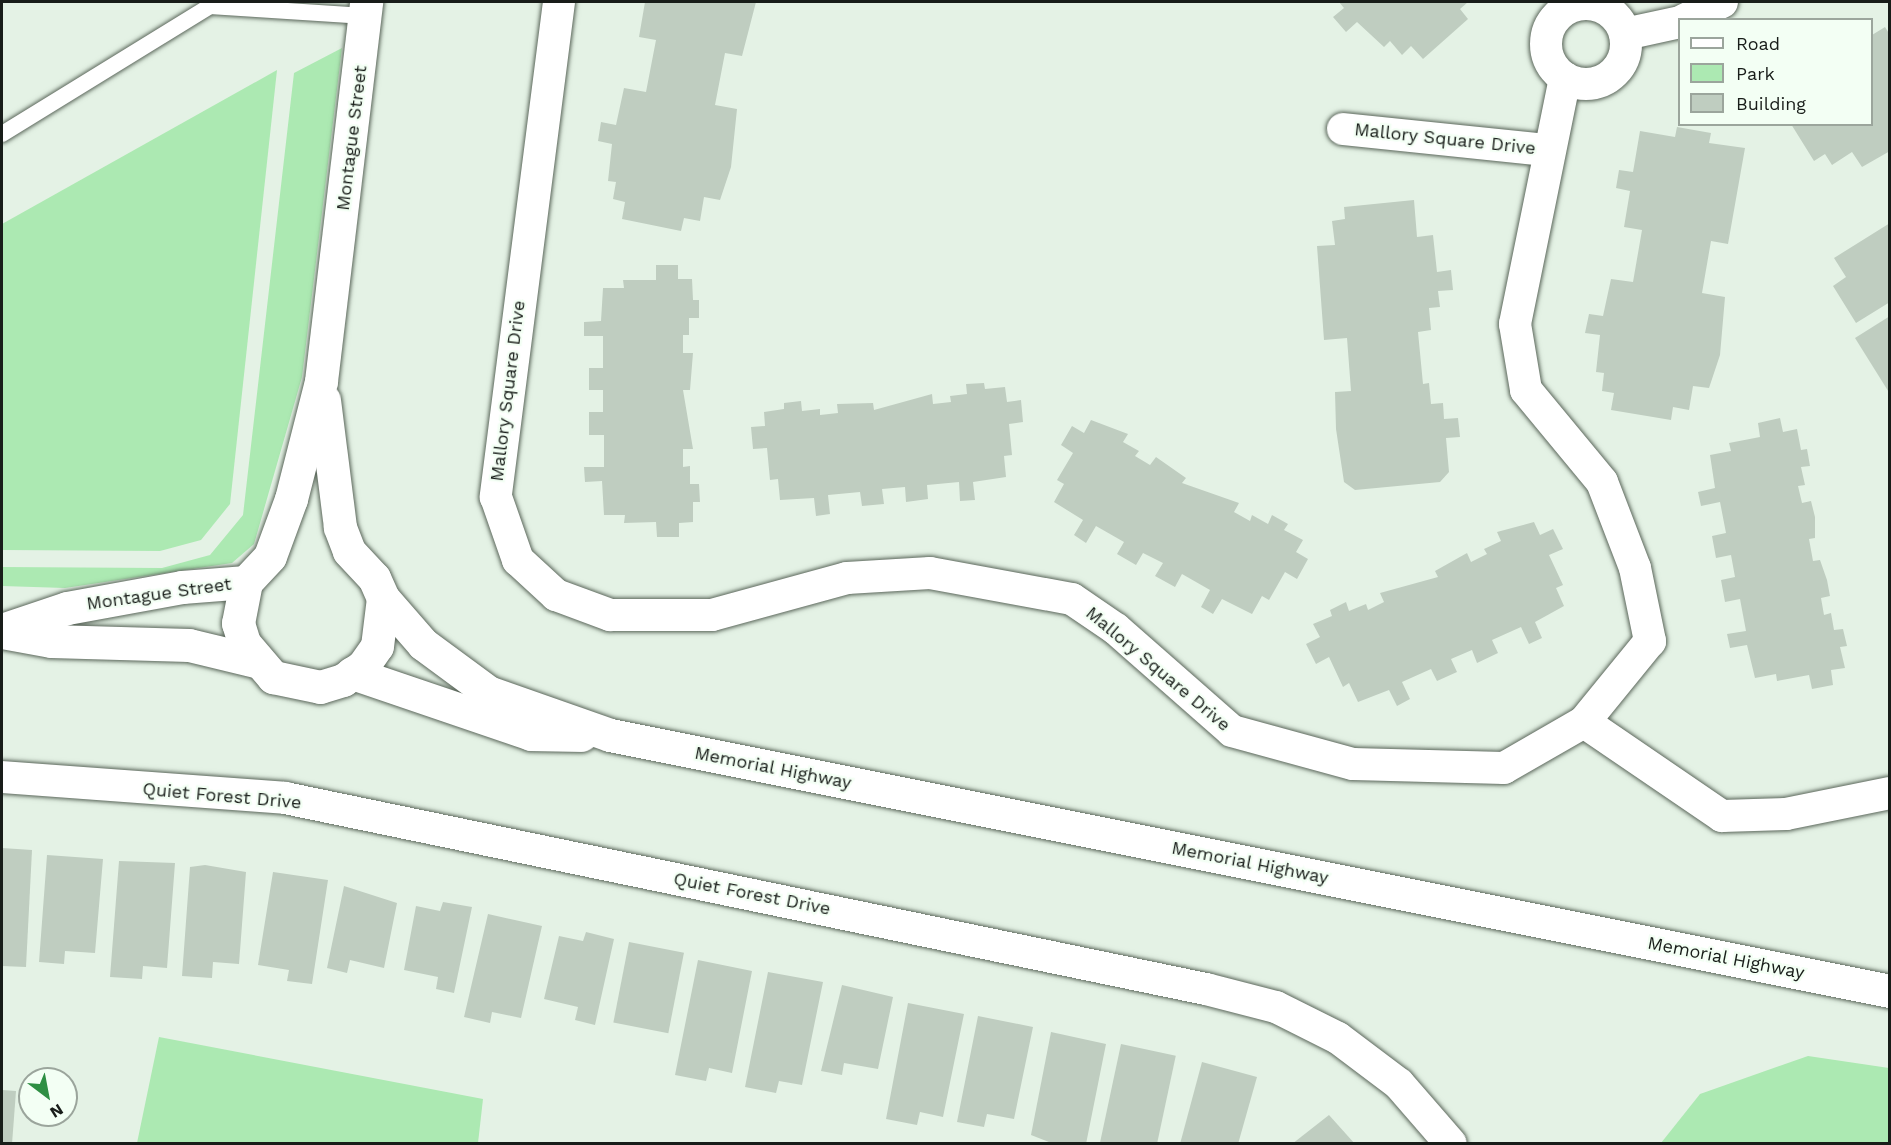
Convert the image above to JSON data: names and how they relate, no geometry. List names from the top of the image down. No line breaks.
{"streets":{"street":["Montague Street","Mallory Square Drive","Memorial Highway","Quiet Forest Drive"]},"crossings":[["Montague Street","Memorial Highway"]],"legend":["Road","Park","Building"],"north":"bottom right"}
